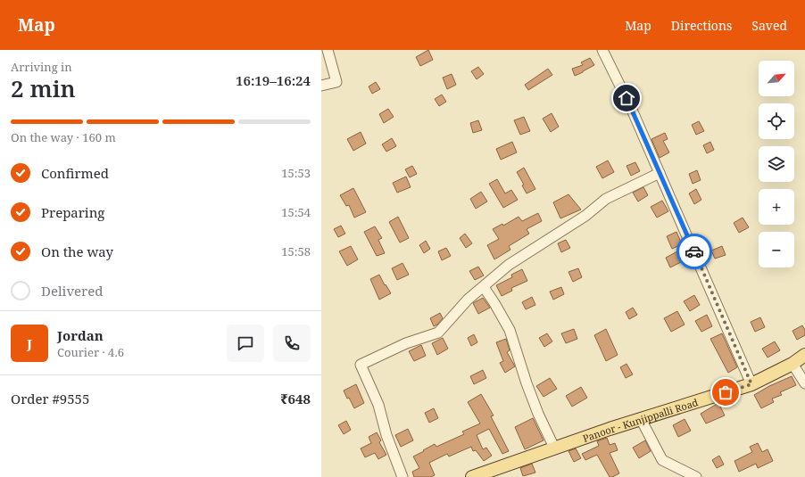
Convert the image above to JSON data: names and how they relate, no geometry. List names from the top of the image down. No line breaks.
{"streets":{"main road":["Panoor - Kunjippalli Road"]},"north":"top right","page":{"header":"Map","nav":["Map","Directions","Saved"],"heading":["2 min","Arriving in","16:19–16:24"],"panel":["Jordan","Courier · 4.6","Order #9555","₹648"],"map_buttons":["+","−"],"bar":"On the way · 160 m","list":[["Confirmed","15:53"],["Preparing","15:54"],["On the way","15:58"],"Delivered"],"round":"J"}}
